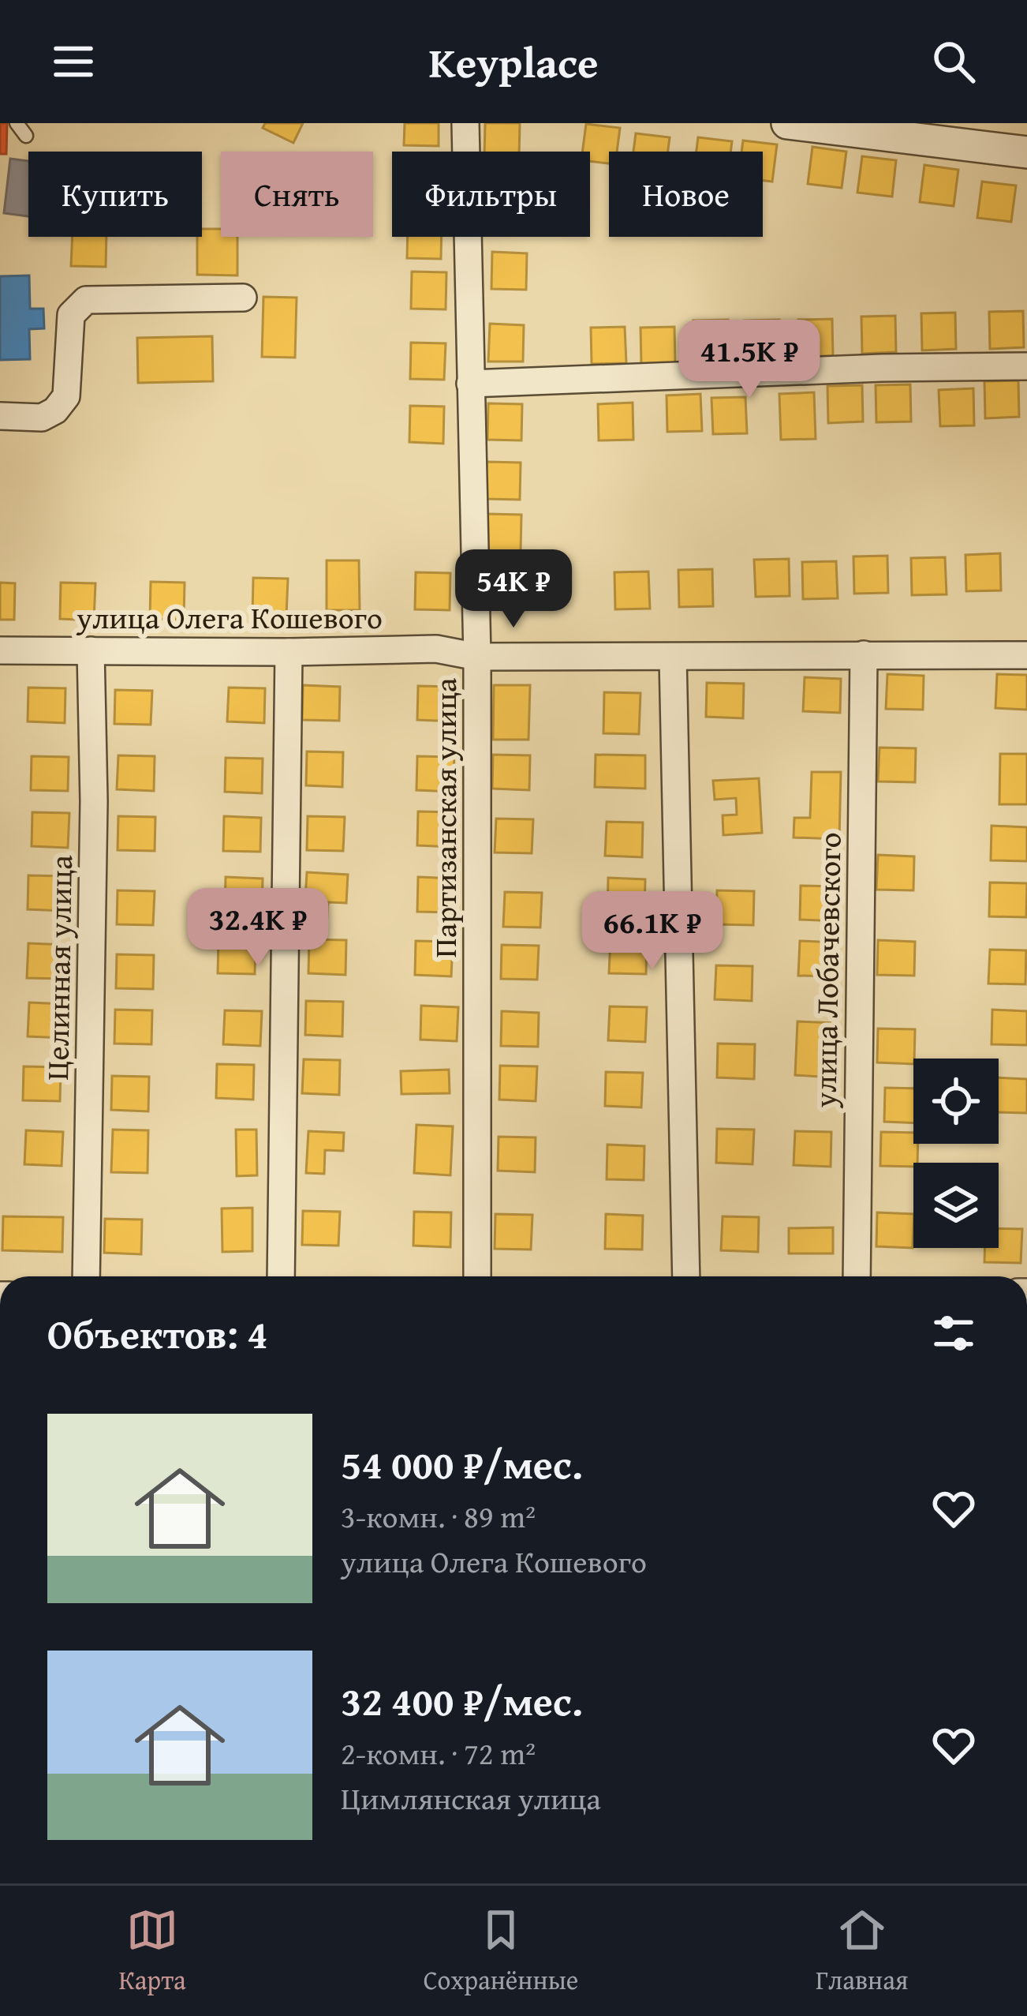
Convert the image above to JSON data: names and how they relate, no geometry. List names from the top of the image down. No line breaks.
{"streets":{"street":["улица Олега Кошевого","Партизанская улица","Целинная улица","улица Лобачевского"]},"crossings":[["улица Олега Кошевого","Партизанская улица"],["улица Олега Кошевого","Целинная улица"],["улица Олега Кошевого","улица Лобачевского"]],"page":{"header":"Keyplace","chip":["Купить","Снять","Фильтры","Новое"],"price":["41.5K ₽","54K ₽","32.4K ₽","66.1K ₽"],"heading":"Объектов: 4","list":[{"name":"54 000 ₽/мес.","note":"3-комн. · 89 m² · улица Олега Кошевого"},{"name":"32 400 ₽/мес.","note":"2-комн. · 72 m² · Цимлянская улица"}],"tabs":["Карта","Сохранённые","Главная"]}}
